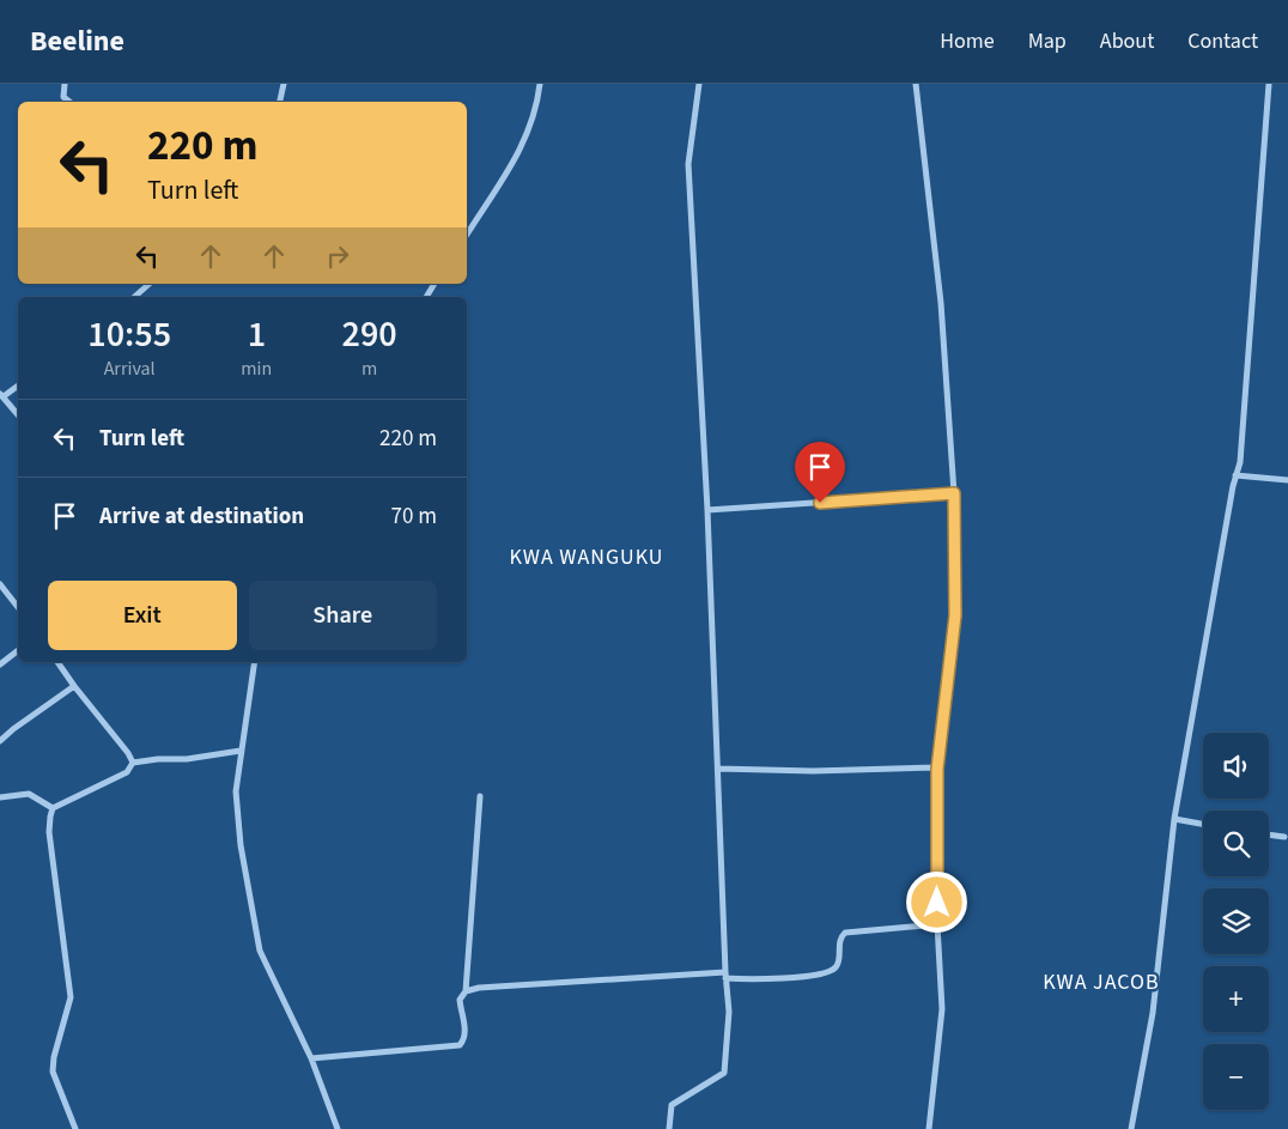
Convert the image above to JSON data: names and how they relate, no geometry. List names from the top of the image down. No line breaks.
{"districts":["KWA WANGUKU","KWA JACOB"],"page":{"header":"Beeline","nav":["Home","Map","About","Contact"],"turn":["220 m","Turn left"],"eta":["10:55","Arrival","1","min","290","m"],"list":[{"name":"Turn left","value":"220 m"},{"name":"Arrive at destination","value":"70 m"}],"buttons":["Exit","Share"],"map_buttons":["+","−"]}}
